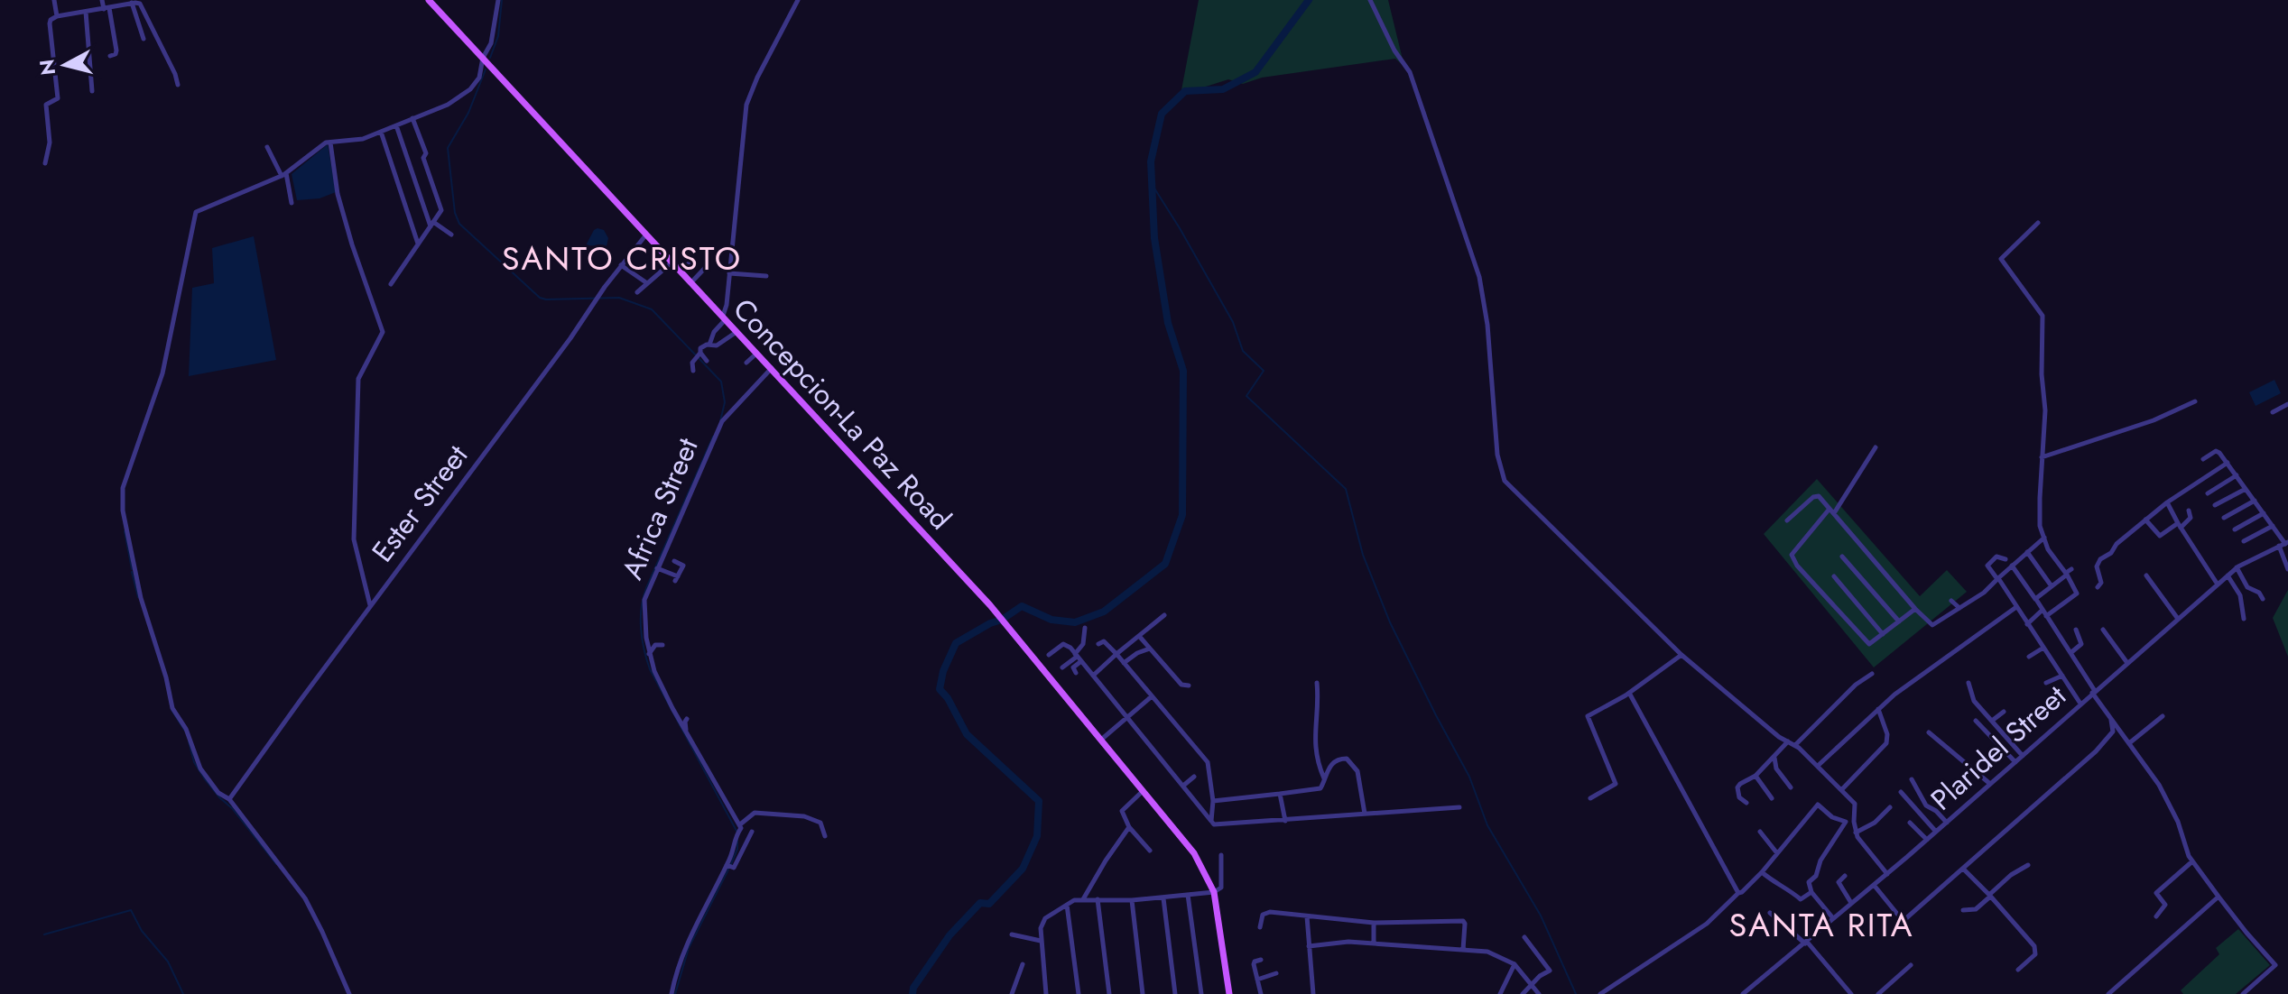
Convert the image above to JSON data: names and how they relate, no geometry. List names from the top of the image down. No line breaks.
{"streets":{"main road":["Concepcion-La Paz Road"],"street":["Ester Street","Africa Street","Plaridel Street"]},"crossings":[["Concepcion-La Paz Road","Ester Street"],["Concepcion-La Paz Road","Africa Street"]],"districts":["SANTO CRISTO","SANTA RITA"],"north":"left"}
